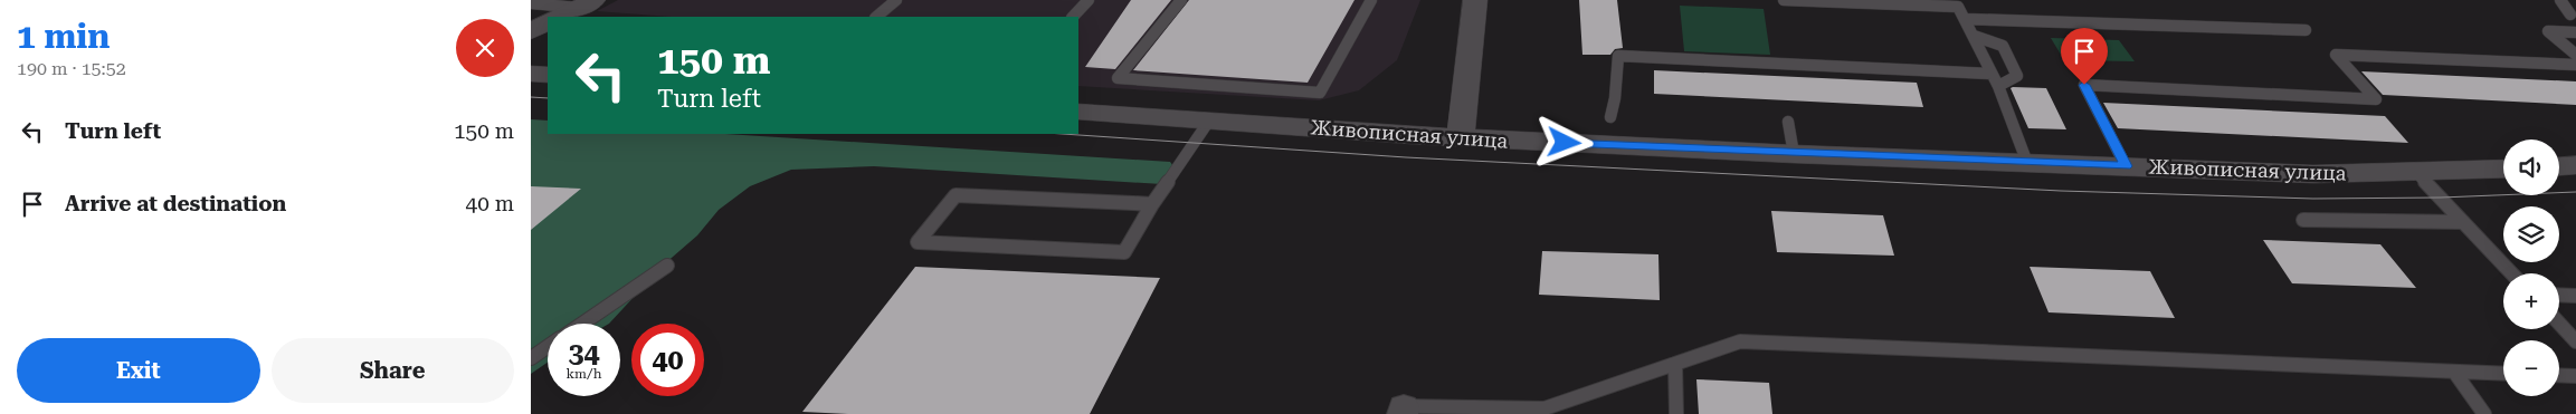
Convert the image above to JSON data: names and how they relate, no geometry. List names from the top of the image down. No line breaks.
{"streets":{"street":["Живописная улица"]},"page":{"heading":["1 min","190 m · 15:52"],"turn":["150 m","Turn left"],"list":[{"name":"Turn left","value":"150 m"},{"name":"Arrive at destination","value":"40 m"}],"map_buttons":["+","−"],"speed":"34 km/h","limit":"40","buttons":["Exit","Share"]}}
